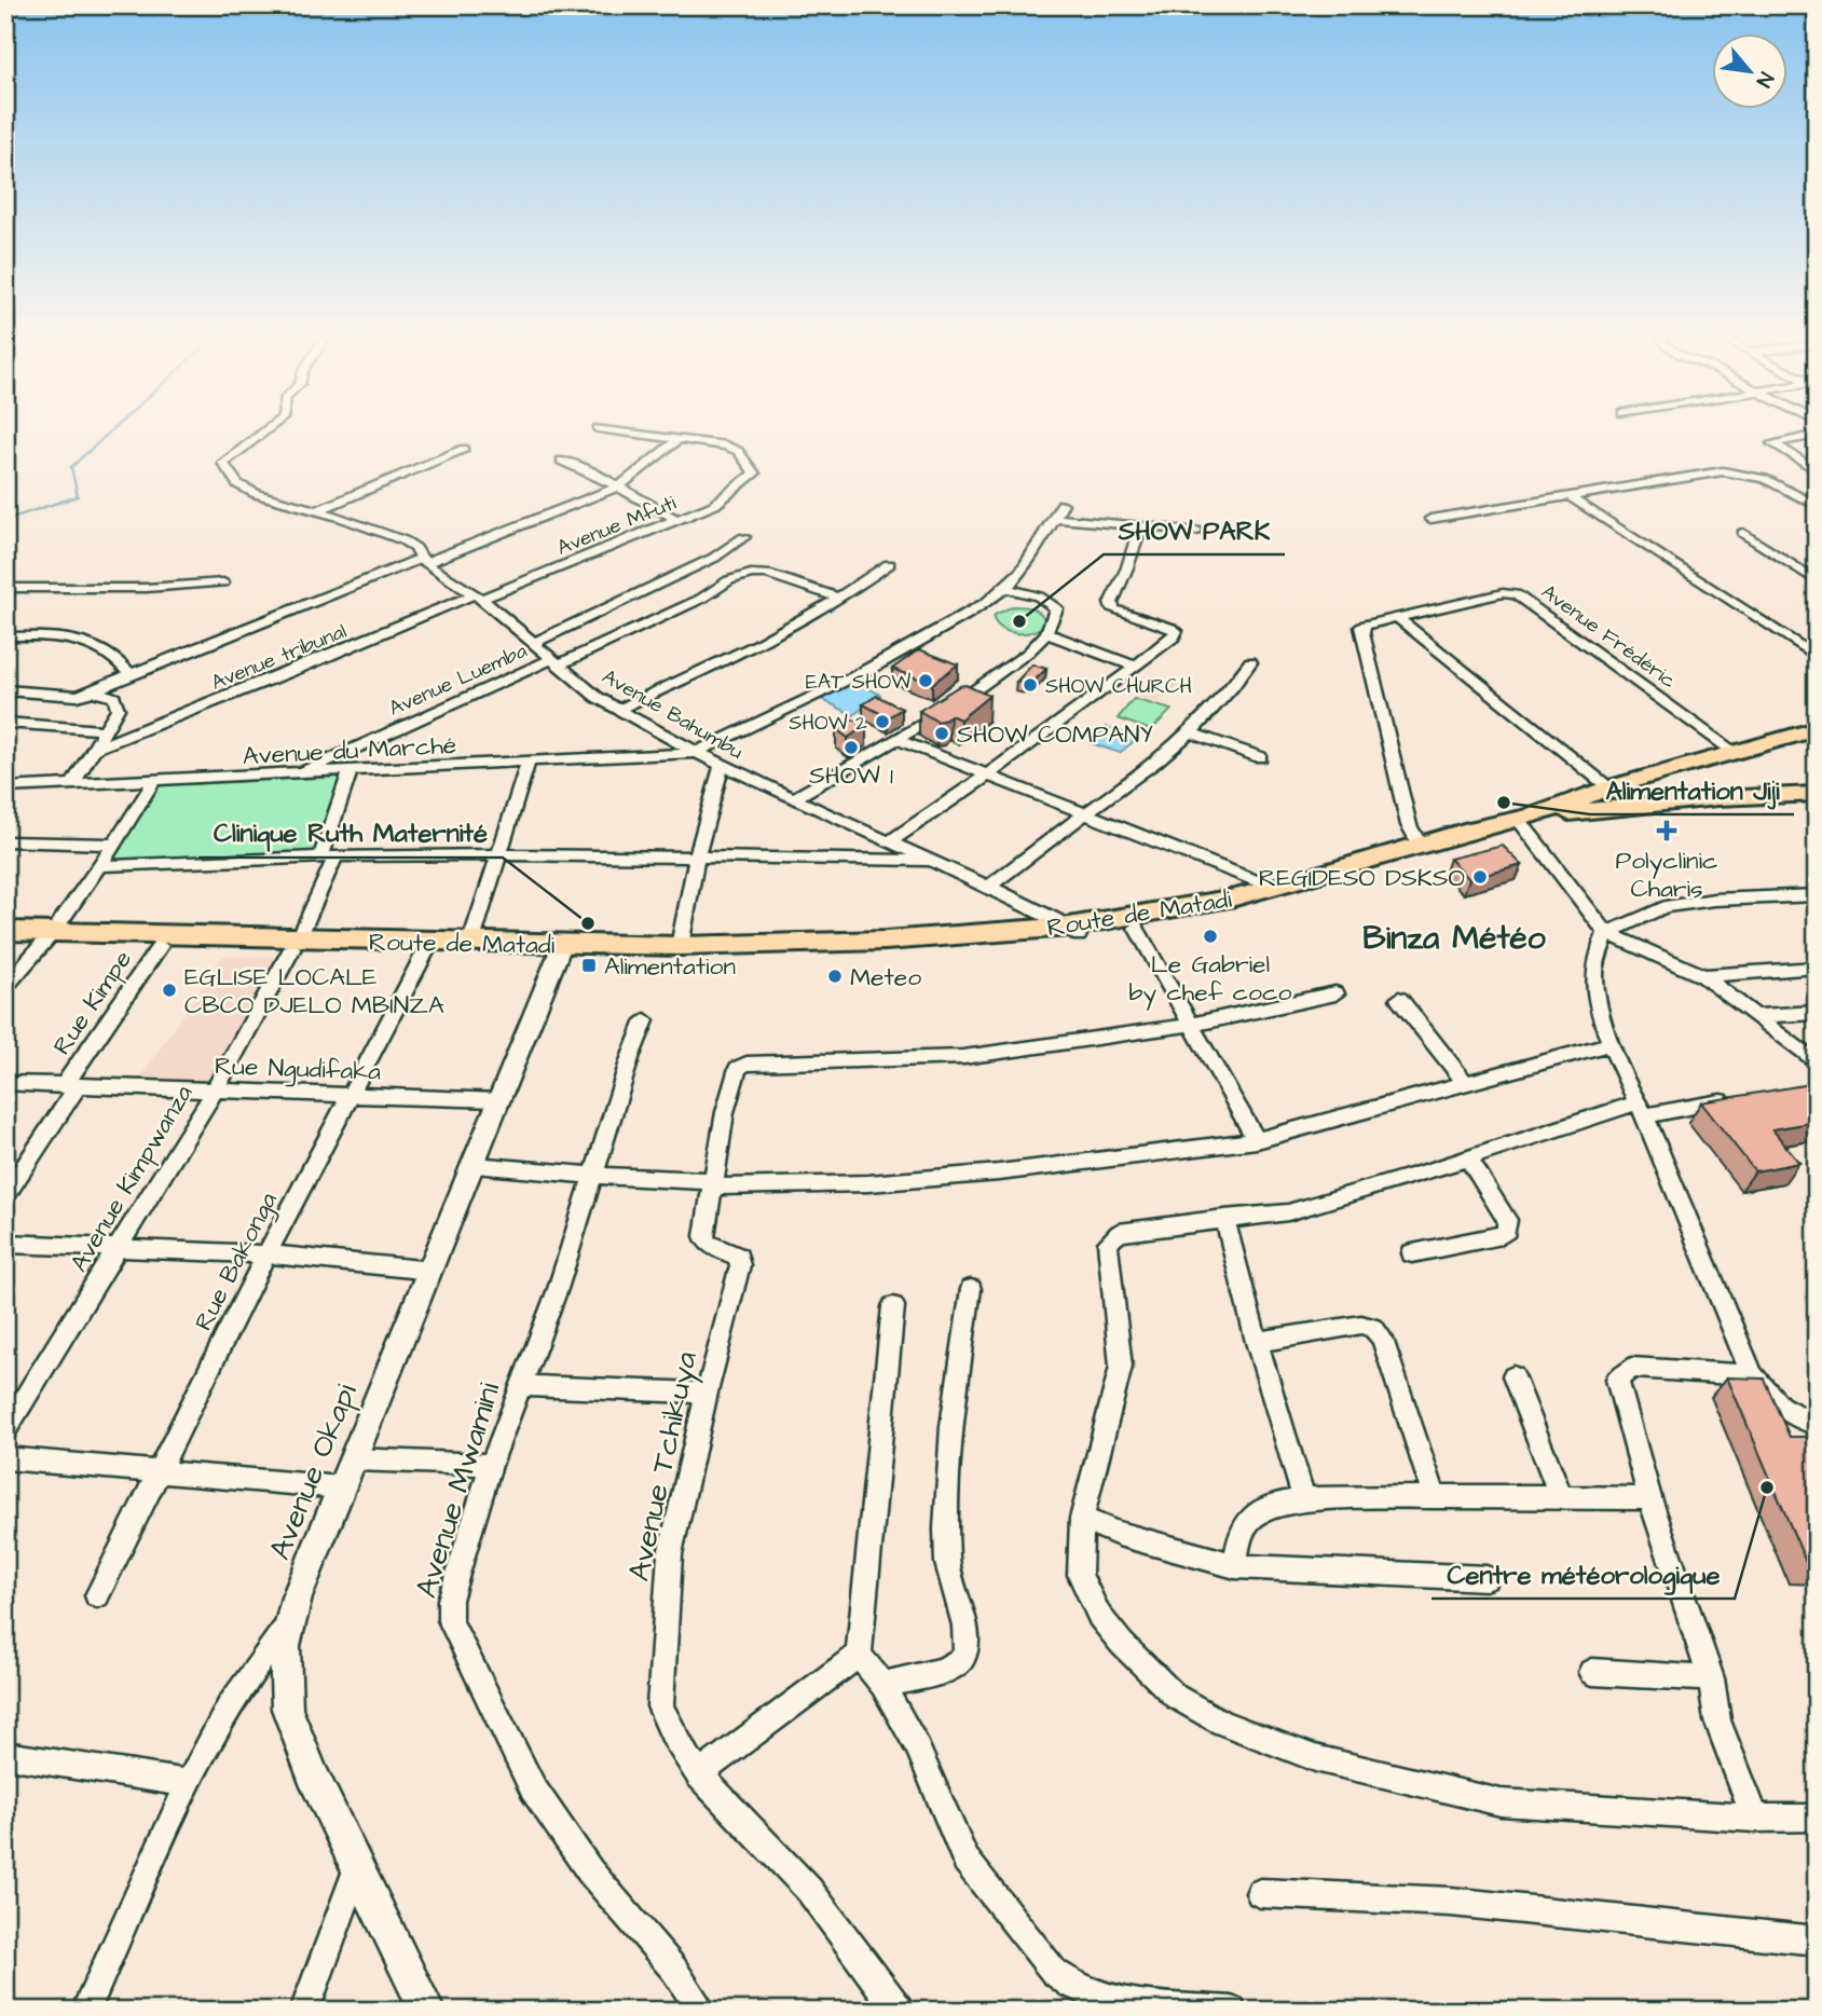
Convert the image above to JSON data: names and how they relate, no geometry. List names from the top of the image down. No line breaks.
{"streets":{"main road":["Route de Matadi"],"street":["Avenue Mfuti","Avenue Frédéric","Avenue tribunal","Avenue Luemba","Avenue Bahumbu","Avenue du Marché","Rue Kimpe","Rue Ngudifaka","Avenue Kimpwanza","Rue Bakonga","Avenue Tchikuya","Avenue Okapi","Avenue Mwamini"]},"crossings":[["Avenue Mfuti","Avenue tribunal"],["Avenue Mfuti","Avenue Bahumbu"],["Avenue Frédéric","Route de Matadi"],["Avenue tribunal","Avenue Bahumbu"],["Avenue Luemba","Avenue Bahumbu"],["Avenue Luemba","Avenue du Marché"],["Avenue Bahumbu","Avenue du Marché"],["Avenue Bahumbu","Route de Matadi"],["Avenue du Marché","Avenue Kimpwanza"],["Route de Matadi","Rue Kimpe"],["Route de Matadi","Avenue Kimpwanza"],["Route de Matadi","Rue Bakonga"],["Route de Matadi","Avenue Okapi"],["Rue Kimpe","Rue Ngudifaka"],["Rue Ngudifaka","Avenue Kimpwanza"],["Rue Ngudifaka","Rue Bakonga"],["Rue Ngudifaka","Avenue Okapi"]],"districts":["Binza Météo"],"places":{"other":["SHOW PARK","EAT SHOW","SHOW CHURCH","SHOW 2","SHOW COMPANY","SHOW 1","Alimentation Jiji","REGIDESO DSKSO","Clinique Ruth Maternité","Le Gabriel by chef coco","Meteo","EGLISE LOCALE CBCO DJELO MBINZA","Centre météorologique"],"health":["Polyclinic Charis"],"transit":["Alimentation"]},"north":"bottom right"}
